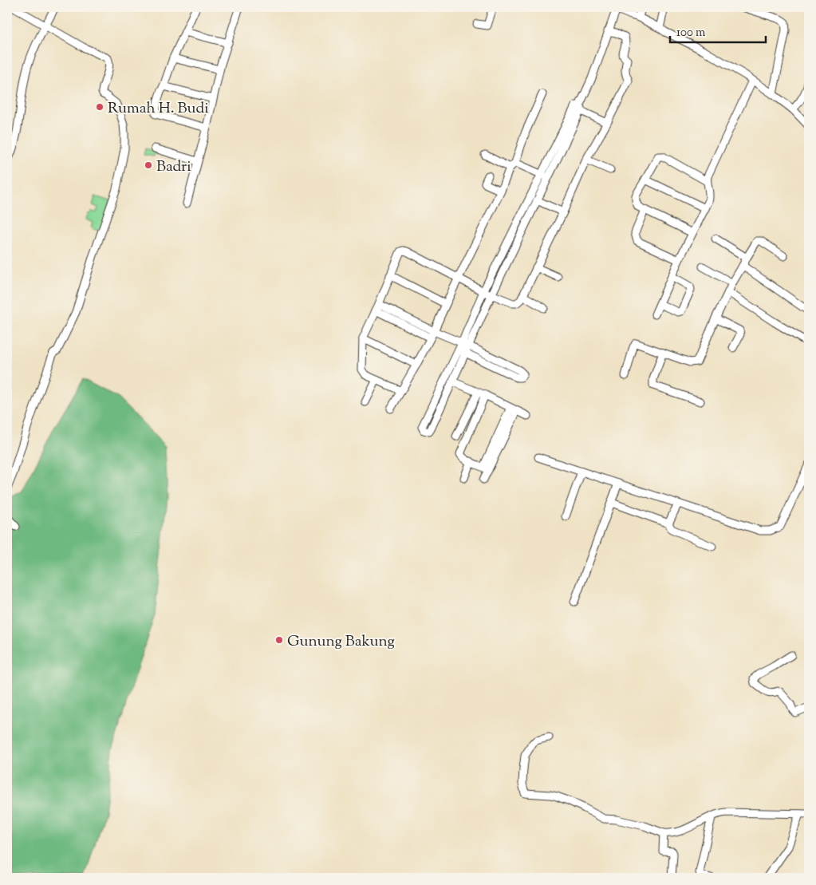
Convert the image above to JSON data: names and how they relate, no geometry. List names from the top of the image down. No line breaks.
{"places":["Rumah H. Budi","Badri","Gunung Bakung"],"scale_bar":"100 m"}
